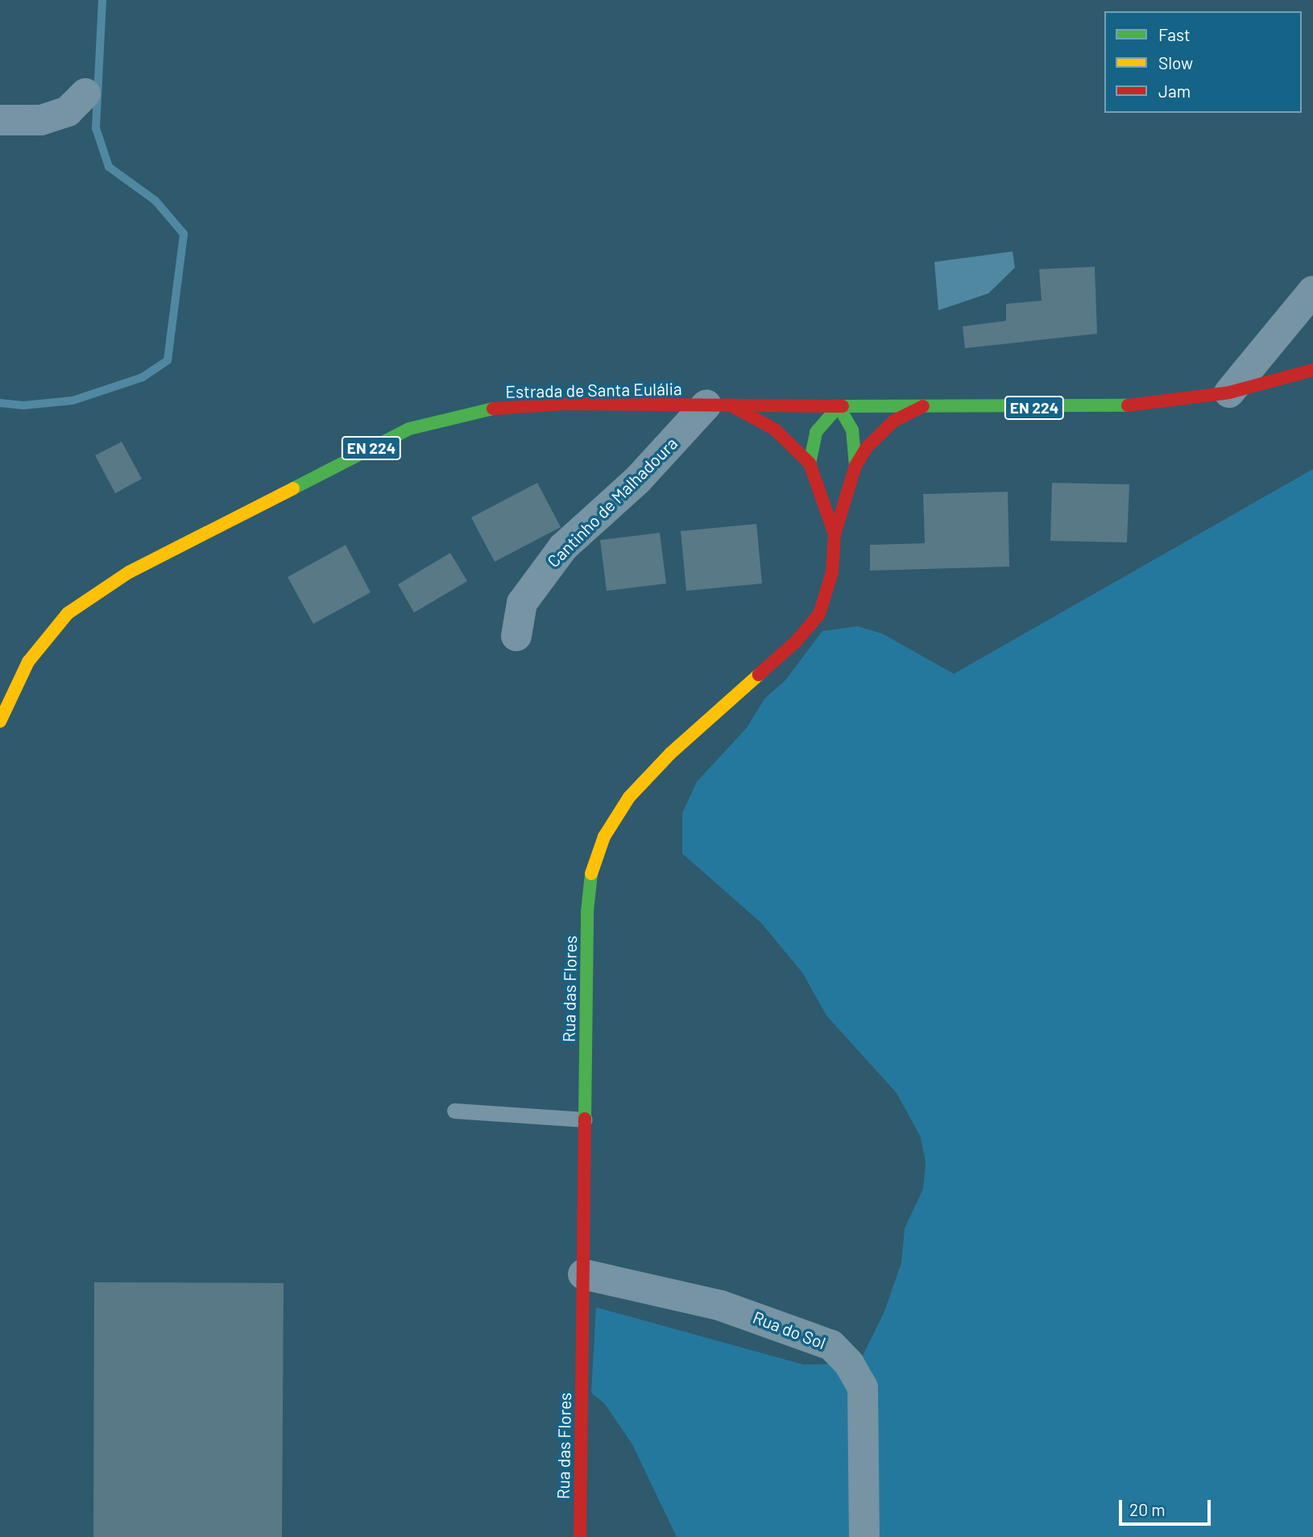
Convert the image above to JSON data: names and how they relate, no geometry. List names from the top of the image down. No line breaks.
{"streets":{"street":["Estrada de Santa Eulália","EN 224","Cantinho de Malhadoura","Rua das Flores","Rua do Sol"]},"crossings":[["Estrada de Santa Eulália","EN 224"],["Estrada de Santa Eulália","Cantinho de Malhadoura"],["Rua das Flores","Rua do Sol"]],"legend":["Fast","Slow","Jam"],"scale_bar":"20 m"}
